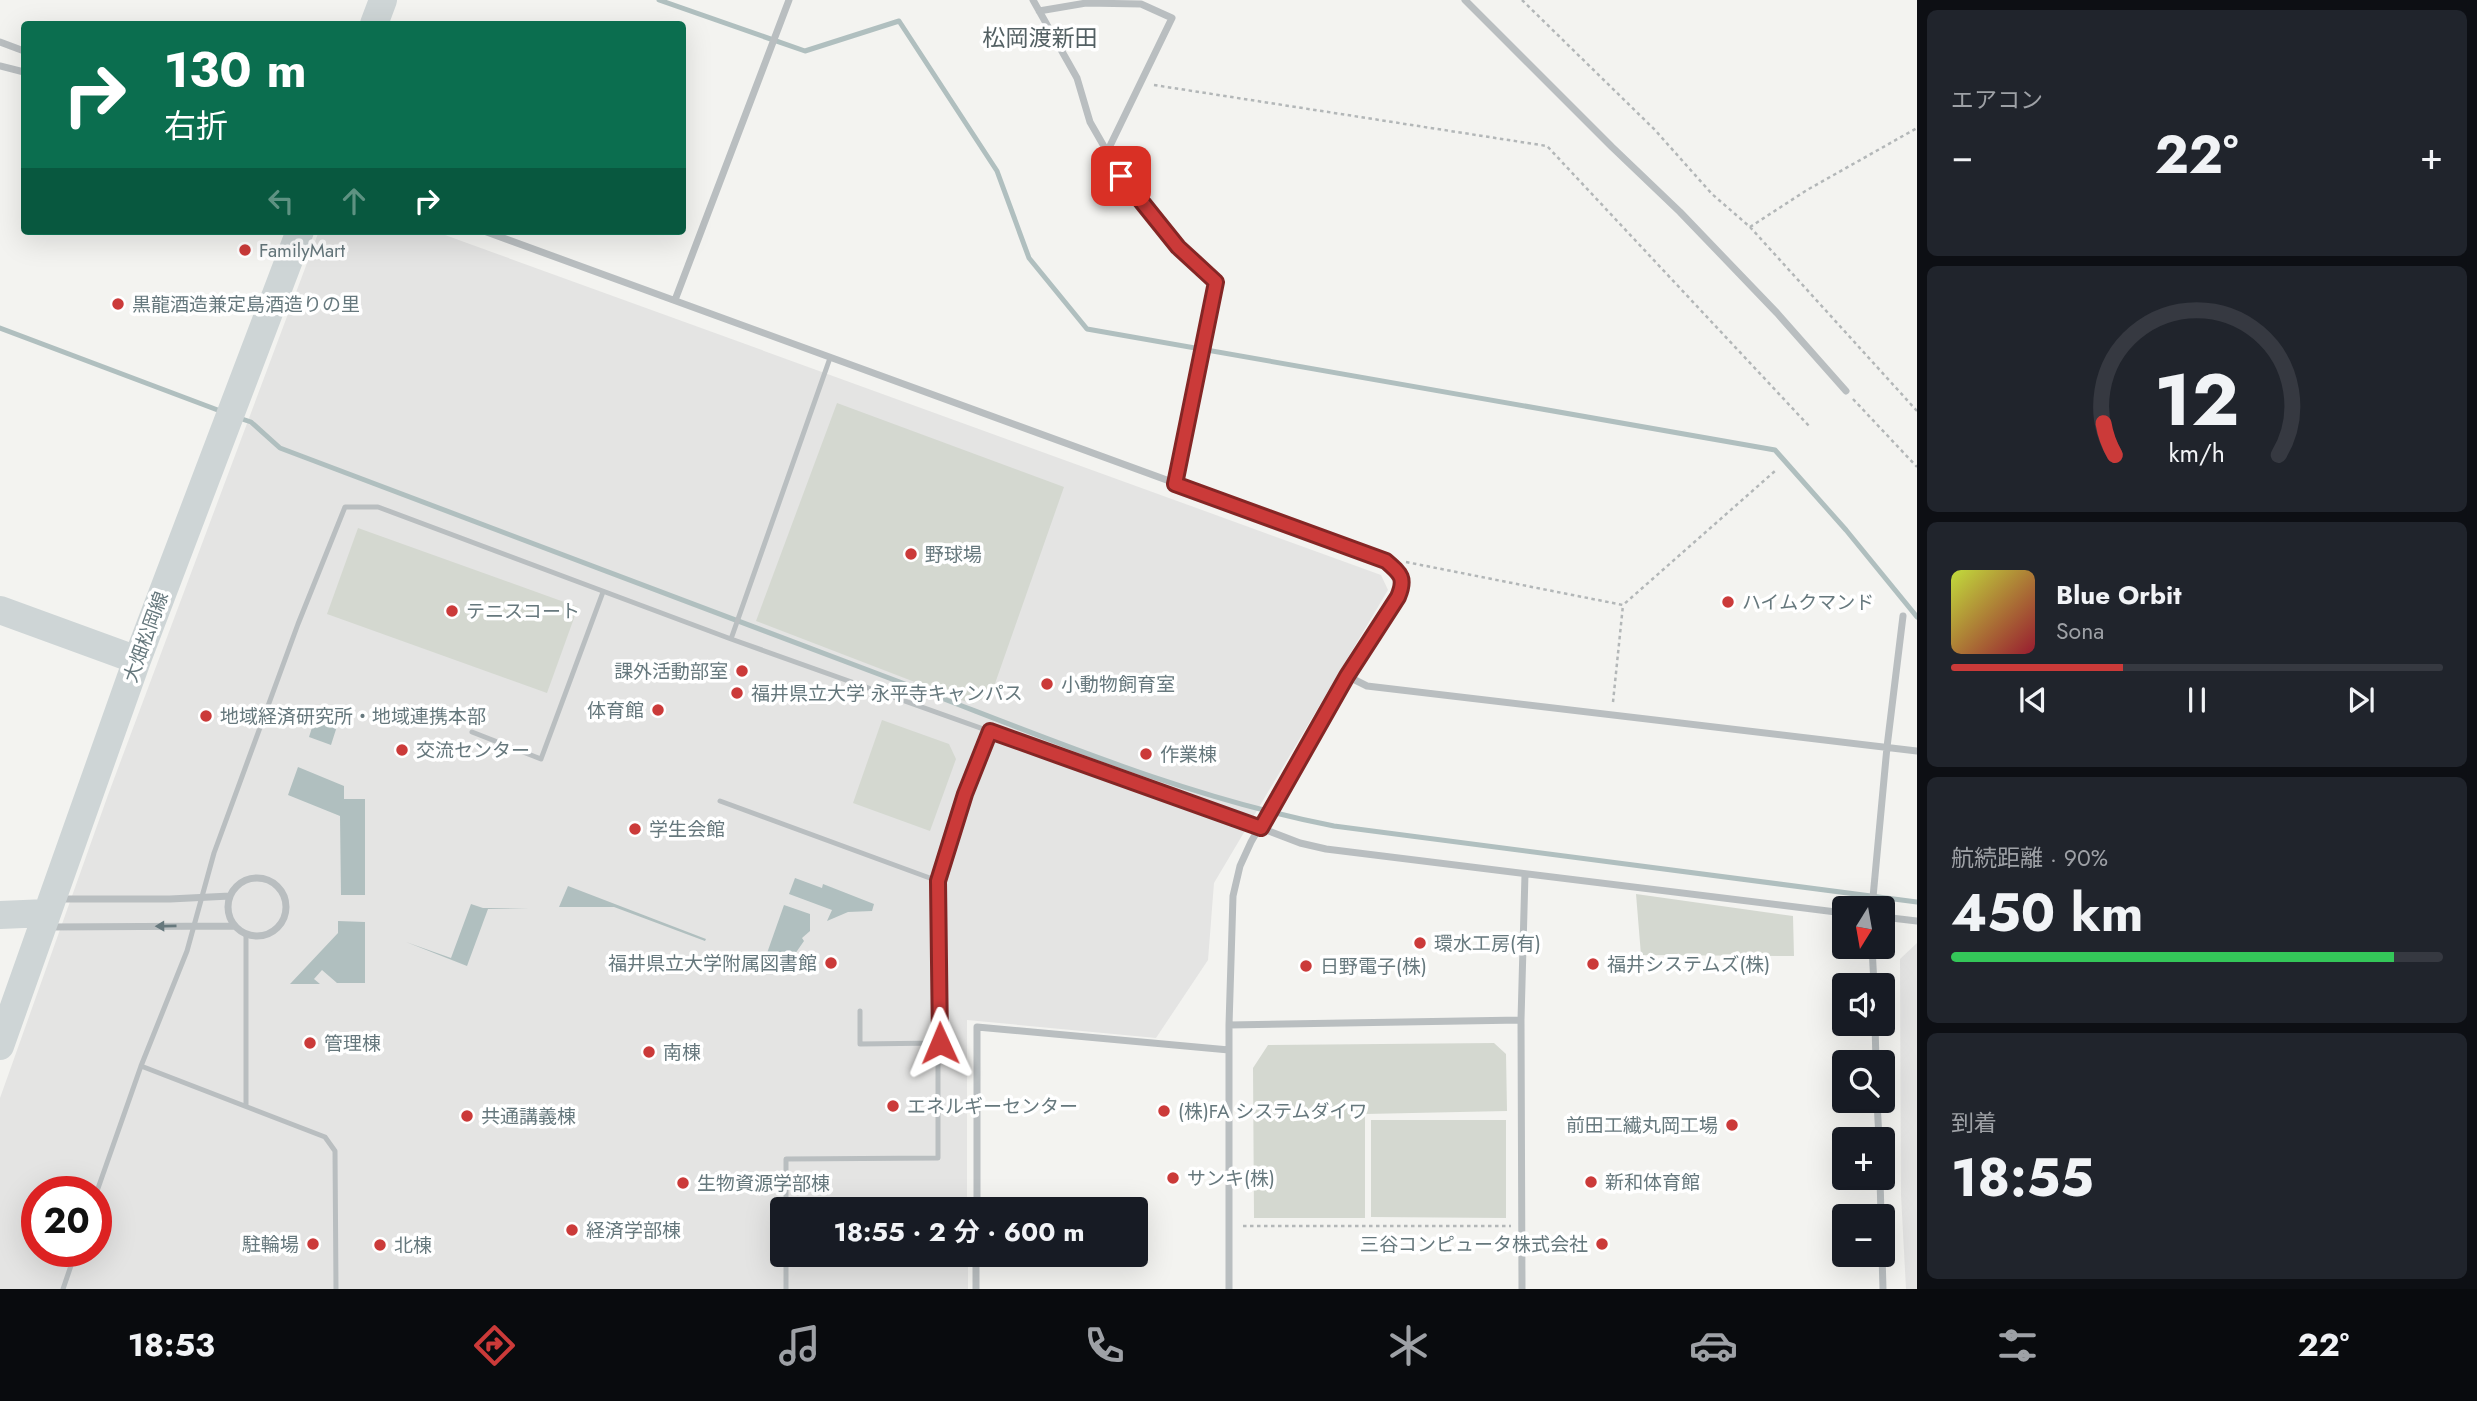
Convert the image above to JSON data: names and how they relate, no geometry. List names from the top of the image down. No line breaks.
{"streets":{"main road":["大畑松岡線"]},"districts":["松岡渡新田"],"places":["FamilyMart","黒龍酒造兼定島酒造りの里","野球場","ハイムクマンド","テニスコート","課外活動部室","小動物飼育室","福井県立大学 永平寺キャンパス","体育館","地域経済研究所・地域連携本部","交流センター","作業棟","学生会館","環水工房(有)","福井県立大学附属図書館","福井システムズ(株)","日野電子(株)","管理棟","南棟","エネルギーセンター","(株)FA システムダイワ","共通講義棟","前田工繊丸岡工場","サンキ(株)","新和体育館","生物資源学部棟","経済学部棟","駐輪場","三谷コンピュータ株式会社","北棟"],"north":"bottom","page":{"tile":["エアコン",["航続距離 · 90%","450 km"],["到着","18:55"]],"turn":["130 m","右折"],"heat":["−","22°","+"],"song":["Blue Orbit","Sona"],"map_buttons":["+","−"],"limit":"20","trip":"18:55 · 2 分 · 600 m","tabs":["18:53","22°"],"gauge":["12","km/h"]}}
